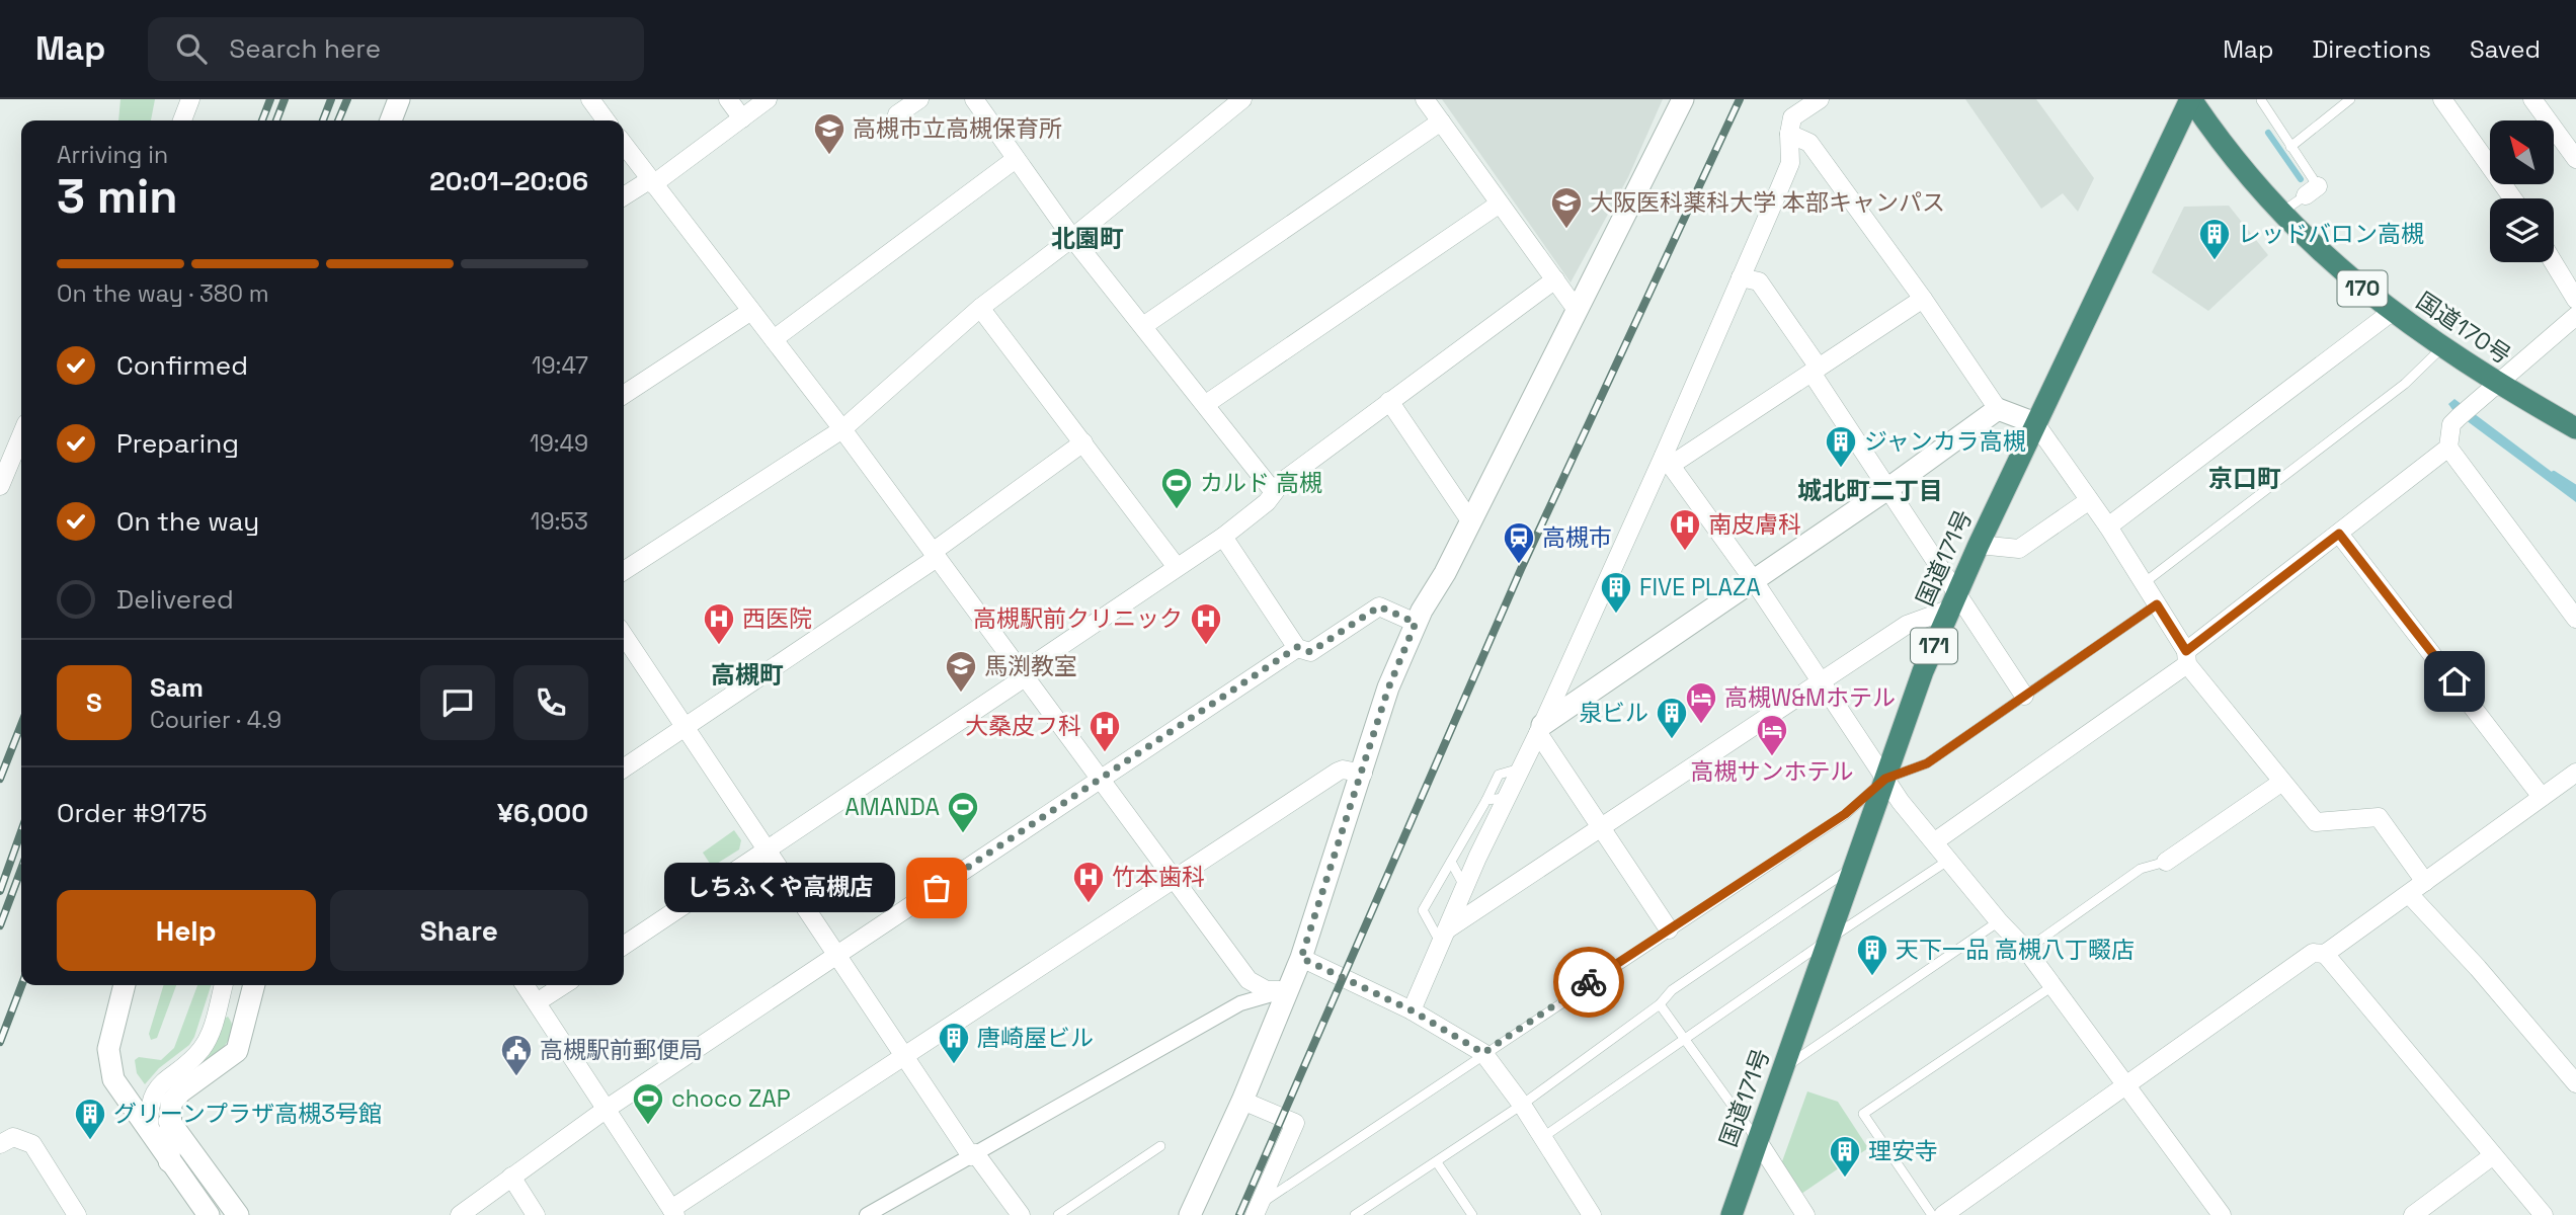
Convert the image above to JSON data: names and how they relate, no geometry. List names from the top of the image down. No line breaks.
{"streets":{"highway":["170","国道170号","国道171号","171"]},"crossings":[["国道170号","国道171号"]],"districts":["北園町","京口町","城北町二丁目","高槻町"],"places":{"school or university":["高槻市立高槻保育所","大阪医科薬科大学 本部キャンパス","馬渕教室"],"building":["レッドバロン高槻","ジャンカラ高槻","FIVE PLAZA","泉ビル","天下一品 高槻八丁畷店","唐崎屋ビル","グリーンプラザ高槻3号館","理安寺"],"sports":["カルド 高槻","AMANDA","choco ZAP"],"hospital":["南皮膚科","西医院","高槻駅前クリニック","大桑皮フ科","竹本歯科"],"station":["高槻市"],"hotel":["高槻W&Mホテル","高槻サンホテル"],"other":["しちふくや高槻店"],"public building":["高槻駅前郵便局"]},"north":"top left","page":{"header":"Map","search":"Search here","nav":["Map","Directions","Saved"],"heading":["3 min","Arriving in","20:01–20:06"],"panel":["Sam","Courier · 4.9","Order #9175","¥6,000"],"bar":"On the way · 380 m","list":[["Confirmed","19:47"],["Preparing","19:49"],["On the way","19:53"],"Delivered"],"round":"S","bubble":"しちふくや高槻店","buttons":["Help","Share"]}}
